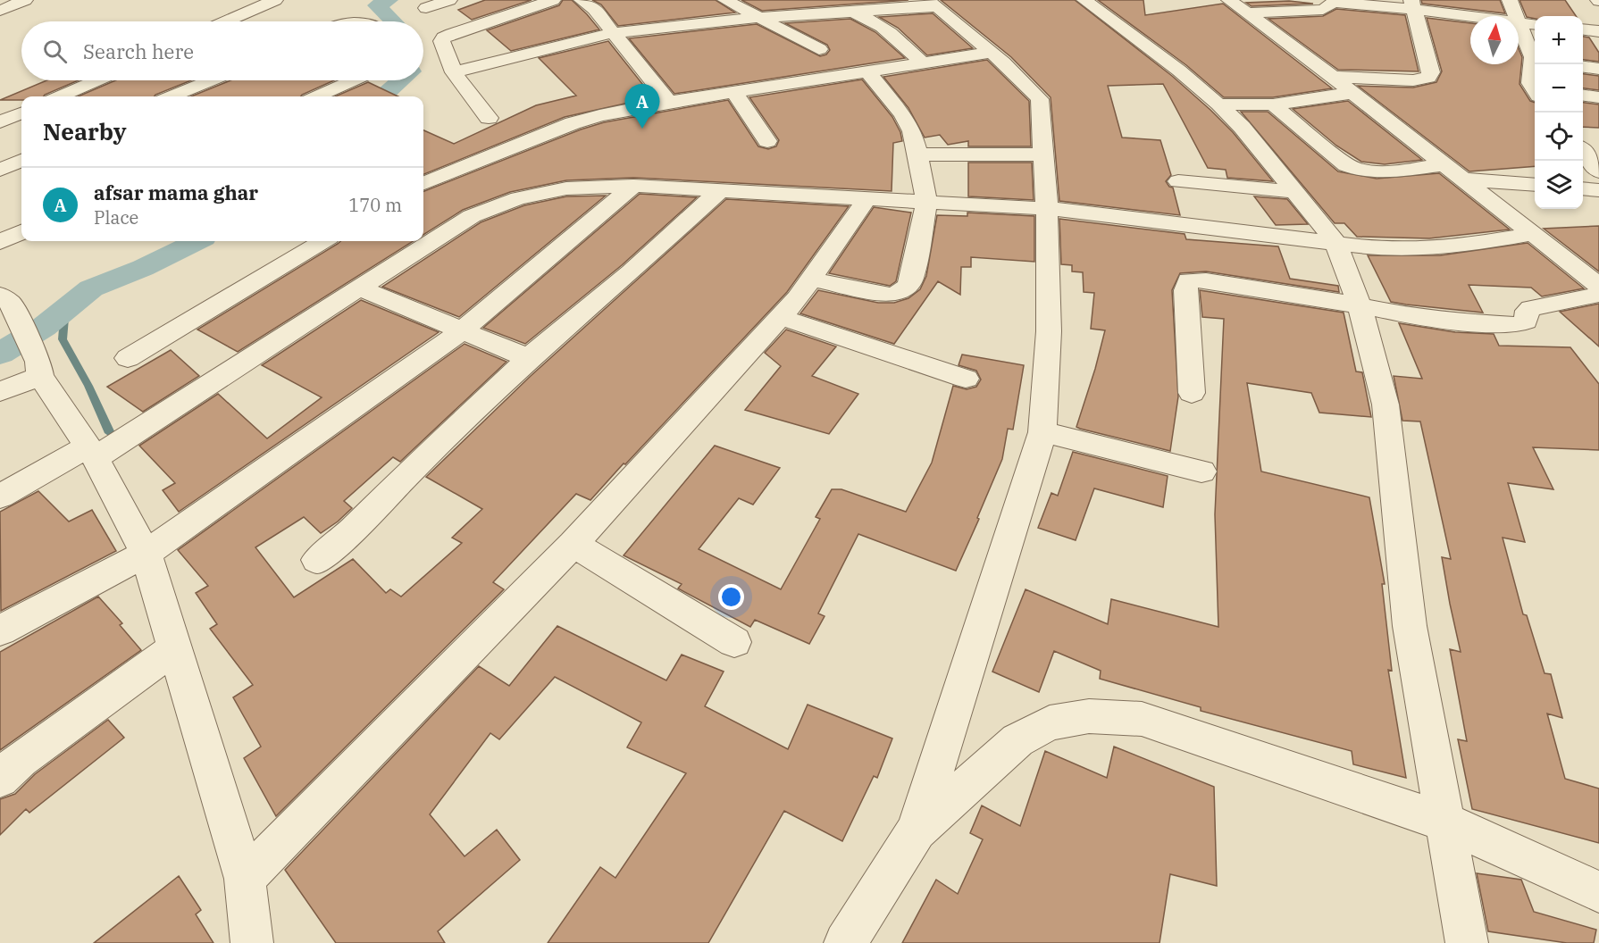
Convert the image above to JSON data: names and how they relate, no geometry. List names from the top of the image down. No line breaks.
{"north":"top","page":{"map_buttons":["+","−"],"search":"Search here","pins":"A","heading":"Nearby","list":[{"mark":"A","name":"afsar mama ghar","note":"Place","value":"170 m"}]}}
